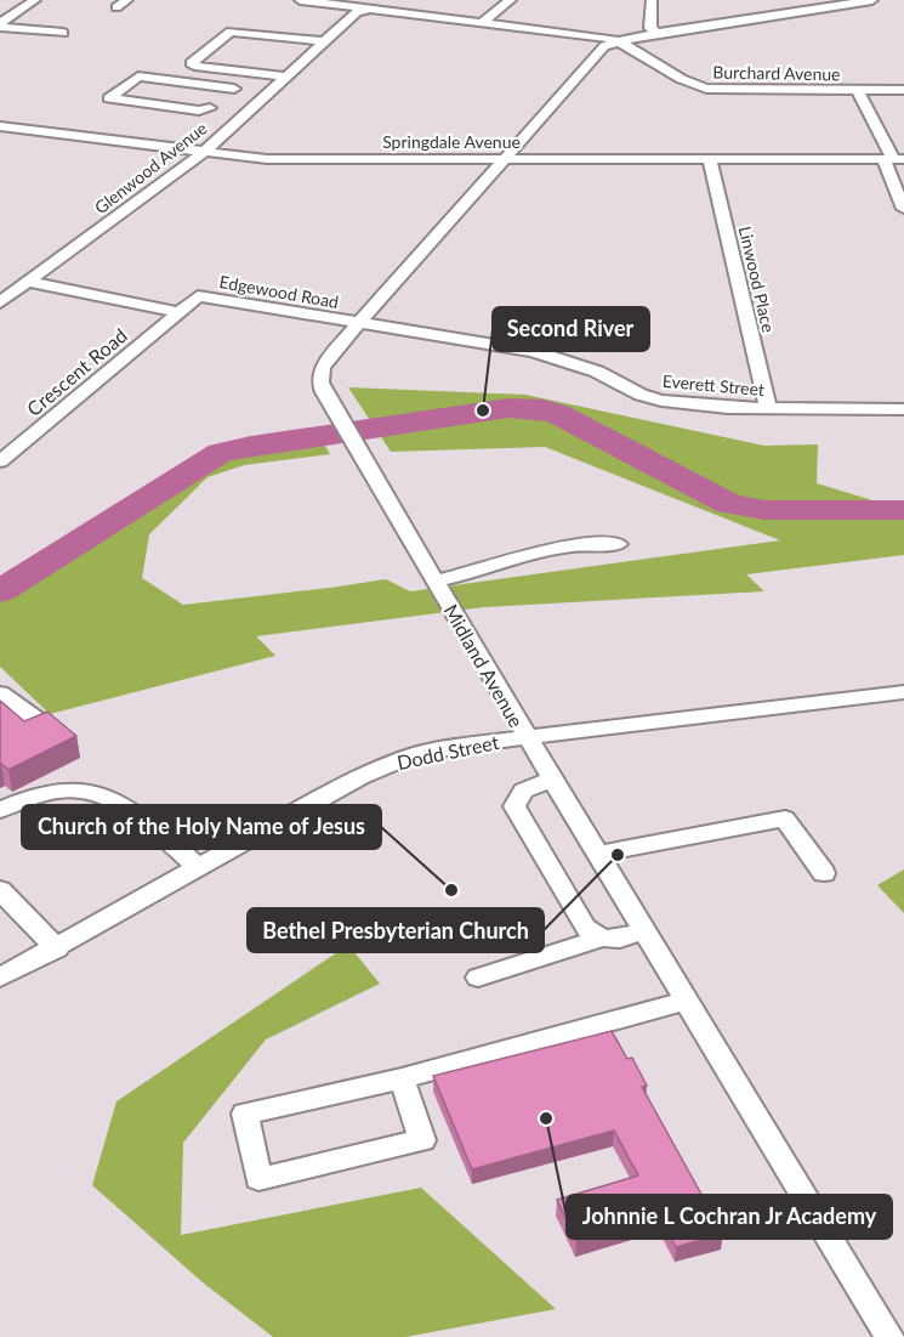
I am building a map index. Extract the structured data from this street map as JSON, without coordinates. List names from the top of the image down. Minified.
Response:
{"streets":{"street":["Burchard Avenue","Springdale Avenue","Glenwood Avenue","Linwood Place","Edgewood Road","Crescent Road","Everett Street","Midland Avenue","Dodd Street"]},"crossings":[["Burchard Avenue","Midland Avenue"],["Springdale Avenue","Glenwood Avenue"],["Springdale Avenue","Linwood Place"],["Springdale Avenue","Midland Avenue"],["Linwood Place","Everett Street"],["Edgewood Road","Crescent Road"],["Edgewood Road","Everett Street"],["Edgewood Road","Midland Avenue"],["Everett Street","Midland Avenue"],["Midland Avenue","Dodd Street"]],"places":["Second River","Bethel Presbyterian Church","Church of the Holy Name of Jesus","Johnnie L Cochran Jr Academy"]}
